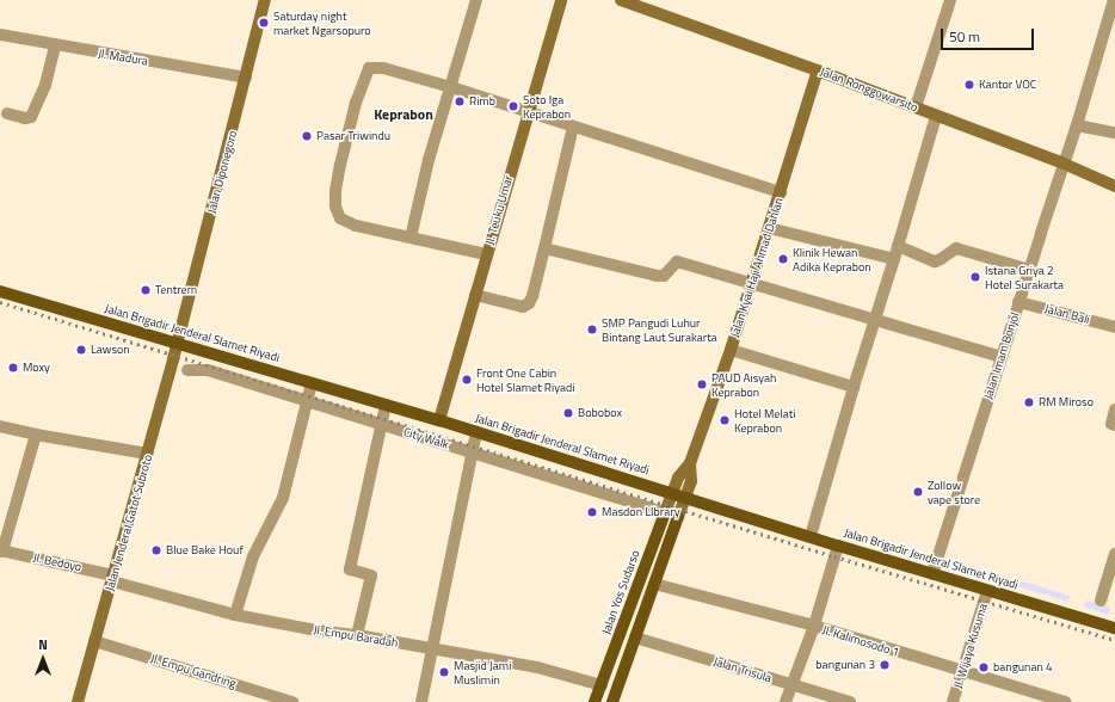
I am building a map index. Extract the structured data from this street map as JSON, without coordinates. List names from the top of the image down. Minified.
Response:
{"streets":{"main road":["Jalan Ronggowarsito","Jalan Diponegoro","Jl. Teuku Umar","Jalan Kyai Haji Ahmad Dahlan","Jalan Brigadir Jenderal Slamet Riyadi","Jalan Jenderal Gatot Subroto","Jalan Yos Sudarso"],"street":["Jl. Madura","Jalan Bali","Jalan Imam Bonjol","City Walk","Jl. Bedoyo","Jl. Empu Baradah","Jl. Kalimosodo 1","Jl. Wijaya Kusuma","Jalan Trisula","Jl. Empu Gandring"]},"crossings":[["Jl. Madura","Jalan Diponegoro"],["Jalan Ronggowarsito","Jalan Kyai Haji Ahmad Dahlan"],["Jalan Ronggowarsito","Jalan Imam Bonjol"],["Jalan Diponegoro","Jalan Brigadir Jenderal Slamet Riyadi"],["Jalan Diponegoro","Jalan Jenderal Gatot Subroto"],["Jl. Teuku Umar","Jalan Brigadir Jenderal Slamet Riyadi"],["Jalan Kyai Haji Ahmad Dahlan","Jalan Brigadir Jenderal Slamet Riyadi"],["Jalan Kyai Haji Ahmad Dahlan","Jalan Yos Sudarso"],["Jalan Bali","Jalan Imam Bonjol"],["Jalan Brigadir Jenderal Slamet Riyadi","Jalan Imam Bonjol"],["Jalan Brigadir Jenderal Slamet Riyadi","Jalan Jenderal Gatot Subroto"],["Jalan Brigadir Jenderal Slamet Riyadi","Jalan Yos Sudarso"],["Jalan Brigadir Jenderal Slamet Riyadi","Jl. Wijaya Kusuma"],["City Walk","Jalan Yos Sudarso"],["Jalan Jenderal Gatot Subroto","Jl. Bedoyo"],["Jalan Jenderal Gatot Subroto","Jl. Empu Baradah"],["Jalan Jenderal Gatot Subroto","Jl. Empu Gandring"],["Jl. Bedoyo","Jl. Empu Baradah"],["Jalan Yos Sudarso","Jl. Empu Baradah"],["Jl. Kalimosodo 1","Jl. Wijaya Kusuma"]],"districts":["Keprabon"],"places":["Saturday night market Ngarsopuro","Kantor VOC","Rimb","Soto Iga Keprabon","Pasar Triwindu","Klinik Hewan Adika Keprabon","Istana Griya 2 Hotel Surakarta","Tentrem","SMP Pangudi Luhur Bintang Laut Surakarta","Lawson","Moxy","Front One Cabin Hotel Slamet Riyadi","PAUD Aisyah Keprabon","RM Miroso","Bobobox","Hotel Melati Keprabon","Zollow vape store","Masdon LIbrary","Blue Bake Houf","bangunan 3","bangunan 4","Masjid Jami Muslimin"],"scale_bar":"50 m","north":"top"}
